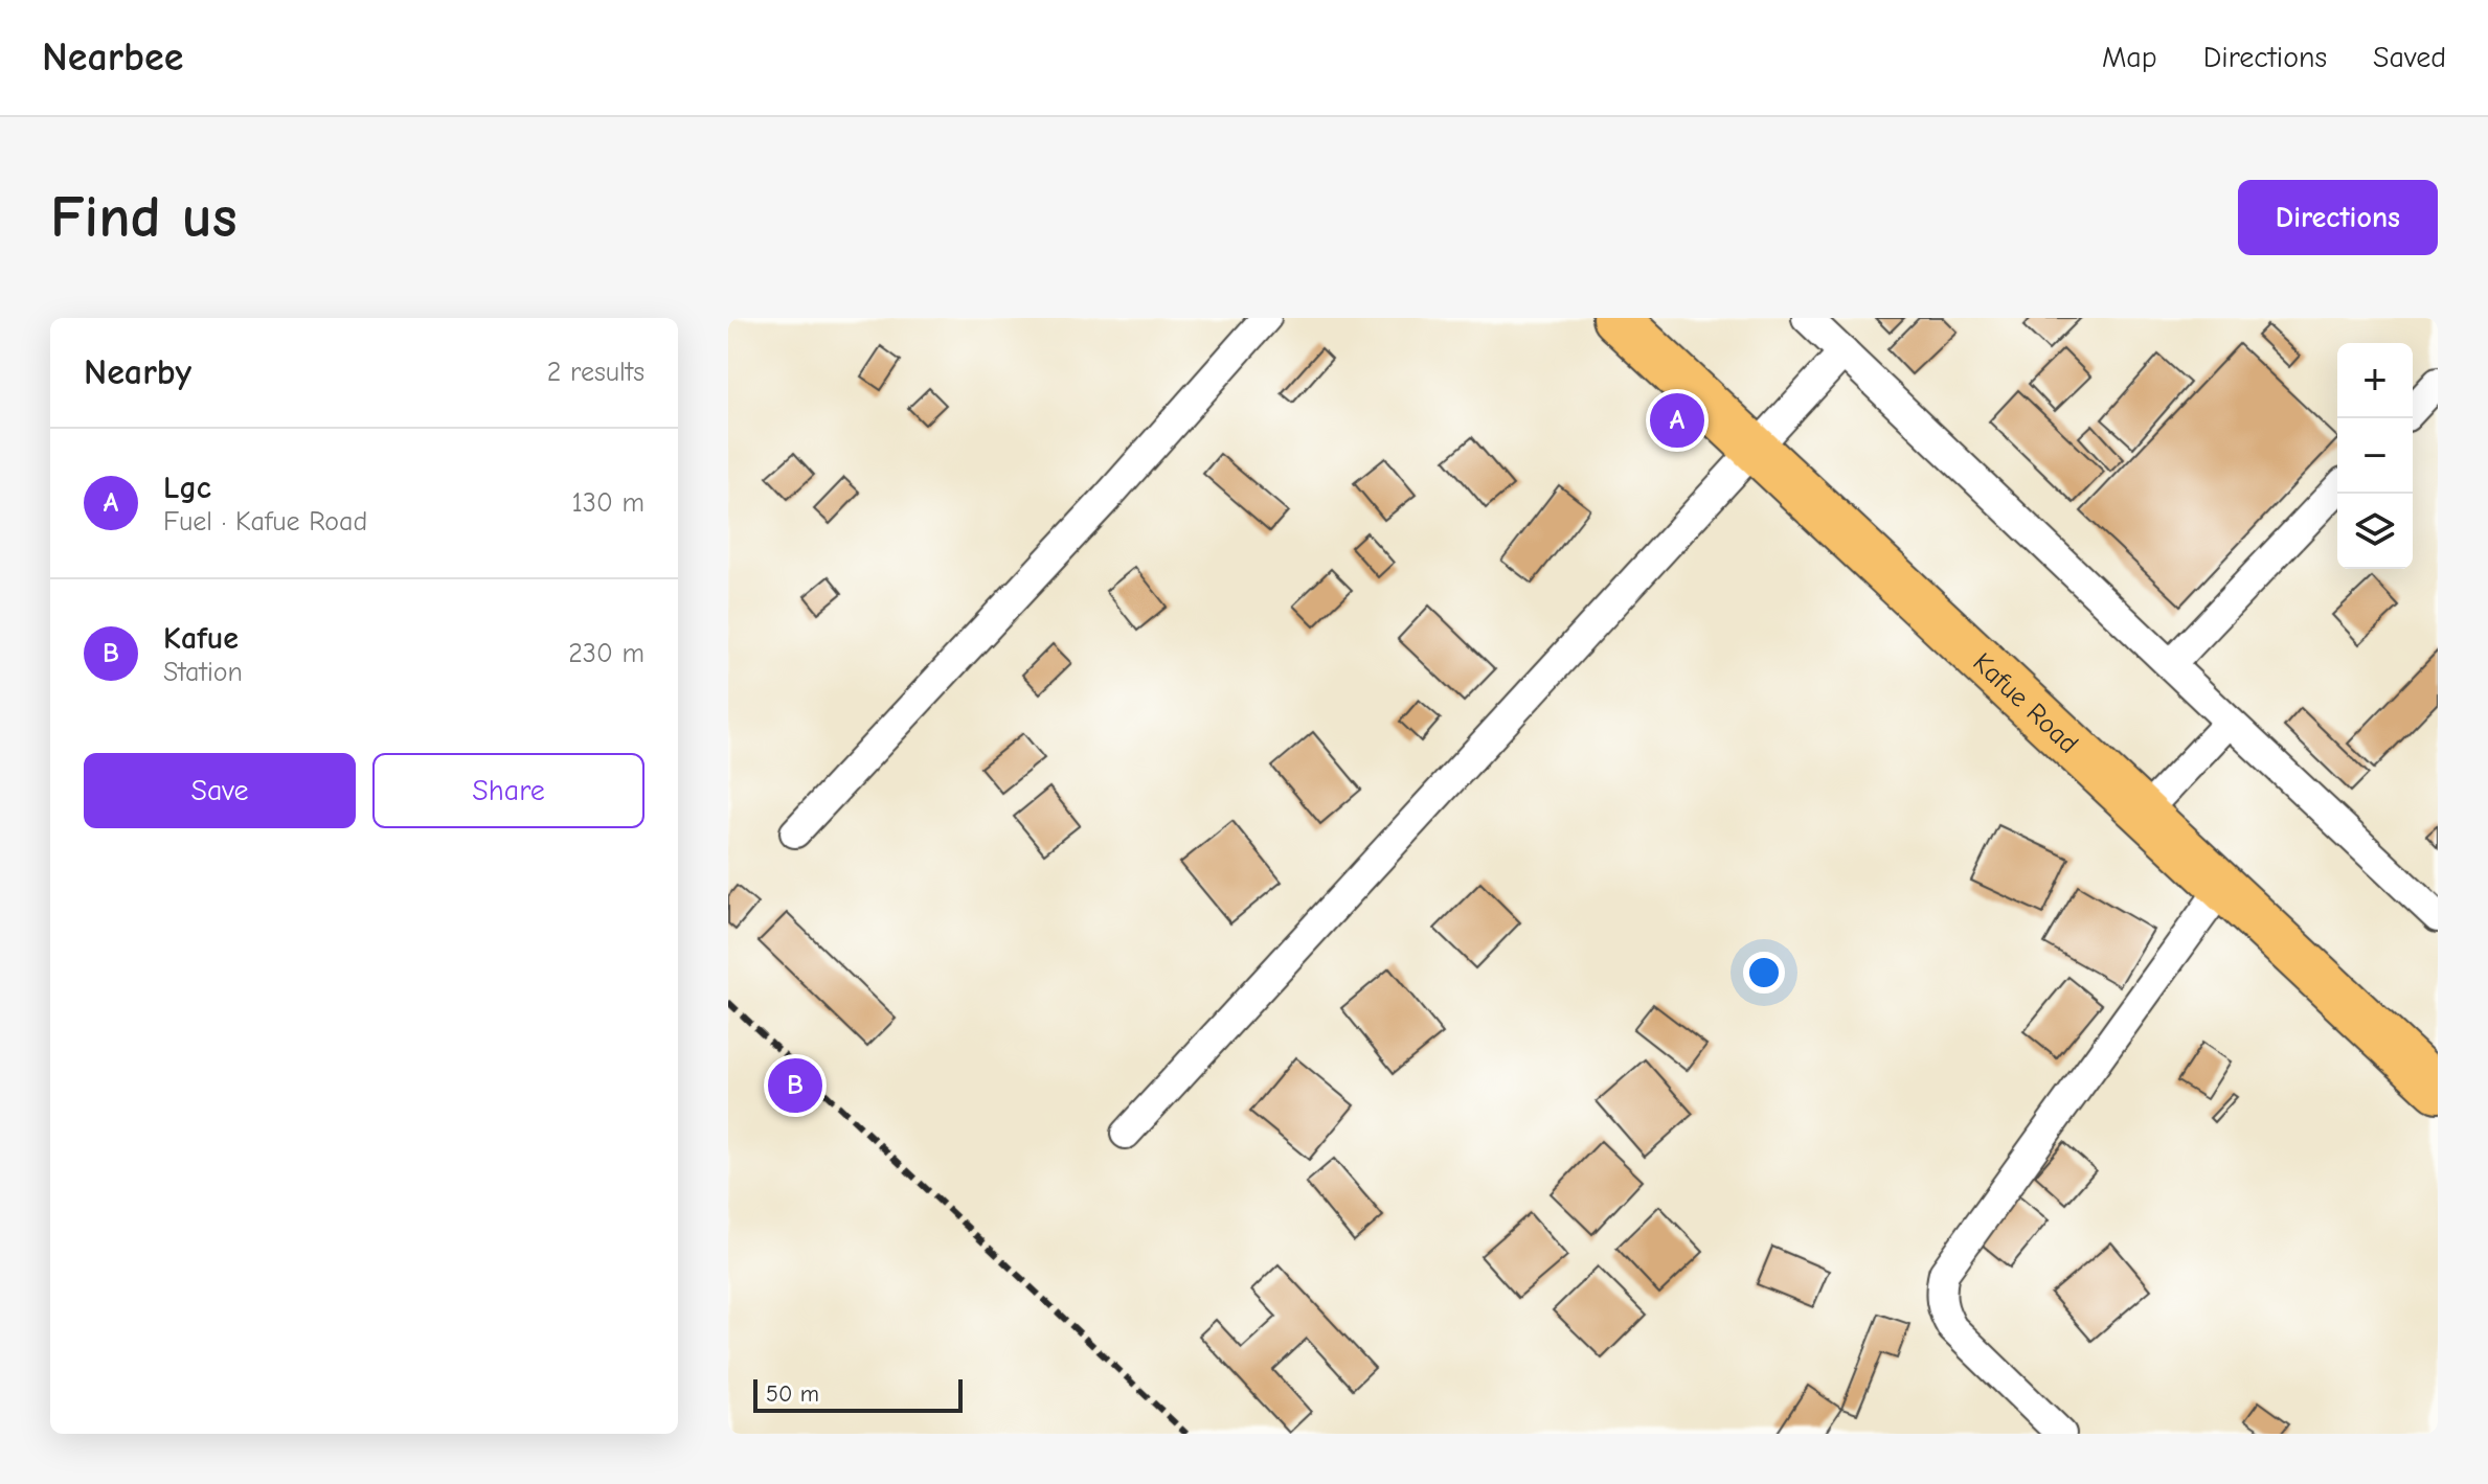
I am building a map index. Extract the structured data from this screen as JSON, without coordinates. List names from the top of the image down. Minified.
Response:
{"streets":{"highway":["Kafue Road"]},"scale_bar":"50 m","page":{"header":"Nearbee","nav":["Map","Directions","Saved"],"buttons":["Directions",["Save","Share"]],"title":"Find us","heading":["Nearby","2 results"],"map_buttons":["+","−"],"pins":["A","B"],"list":[{"mark":"A","name":"Lgc","note":"Fuel · Kafue Road","value":"130 m"},{"mark":"B","name":"Kafue","note":"Station","value":"230 m"}],"scale":"50 m"}}
